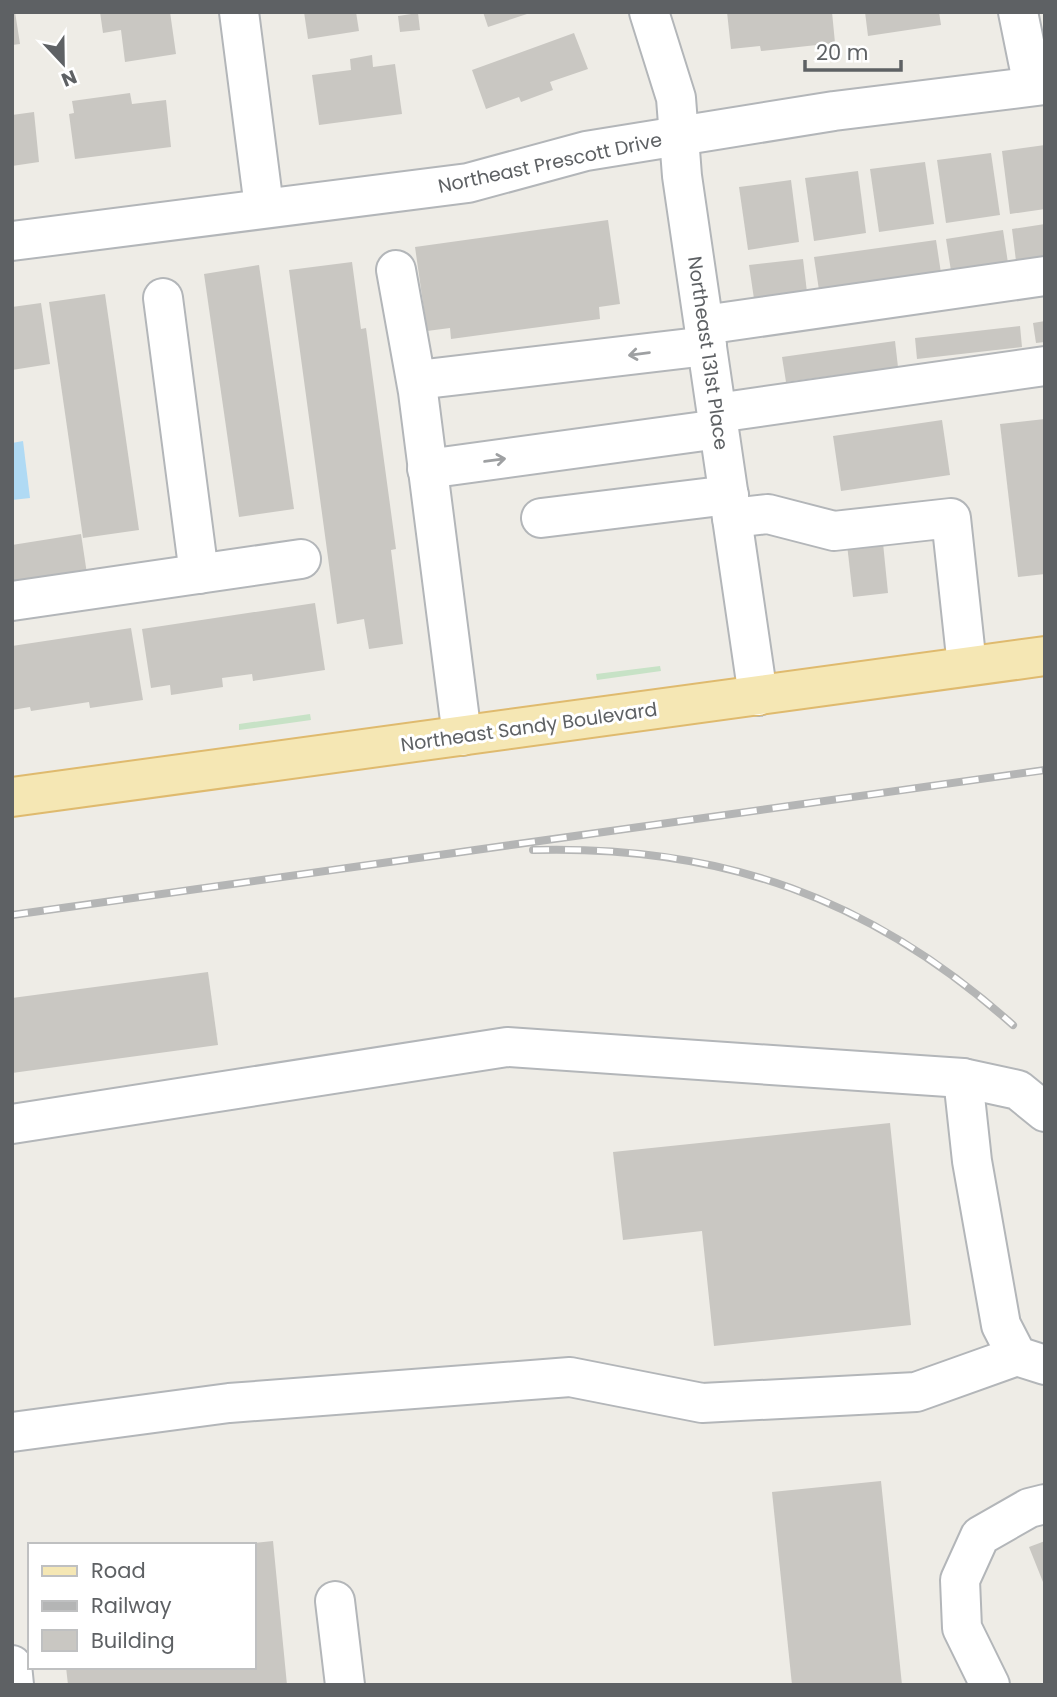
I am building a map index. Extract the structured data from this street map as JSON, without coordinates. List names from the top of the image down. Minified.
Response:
{"streets":{"main road":["Northeast Sandy Boulevard"],"street":["Northeast Prescott Drive","Northeast 131st Place"]},"crossings":[["Northeast Prescott Drive","Northeast 131st Place"],["Northeast 131st Place","Northeast Sandy Boulevard"]],"legend":["Road","Railway","Building"],"scale_bar":"20 m","north":"bottom"}
